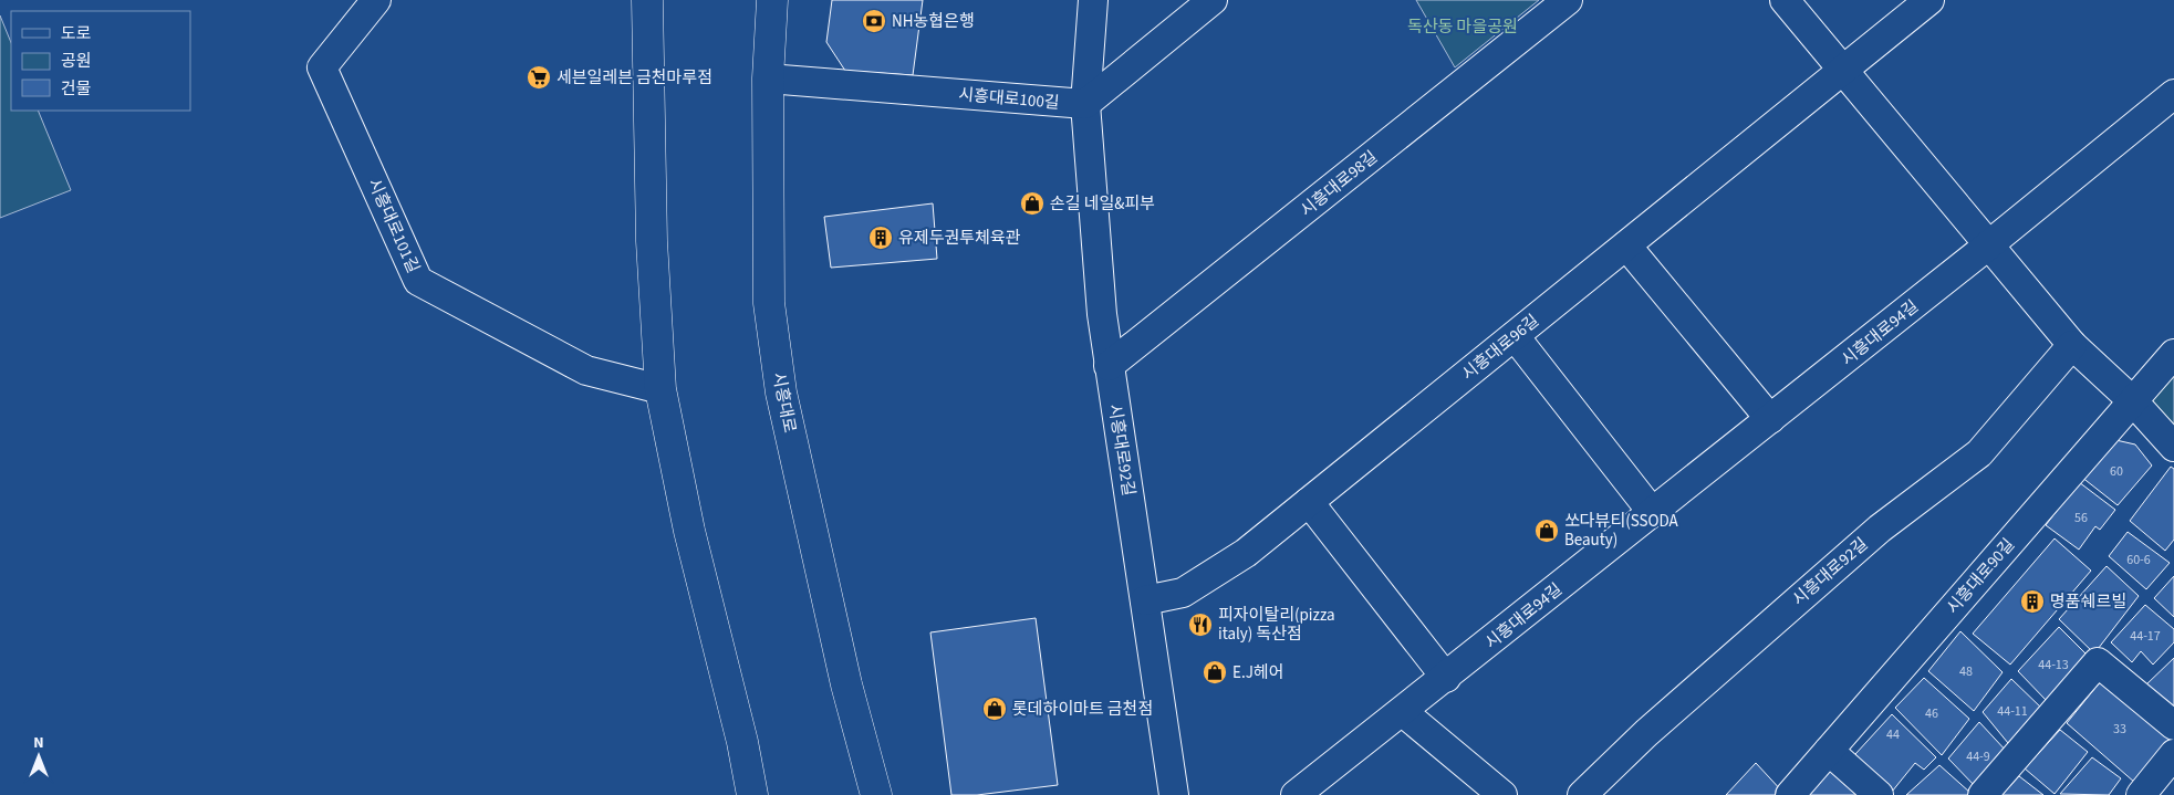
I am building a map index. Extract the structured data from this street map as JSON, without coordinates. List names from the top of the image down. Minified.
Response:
{"streets":{"main road":["시흥대로"],"street":["시흥대로100길","시흥대로98길","시흥대로101길","시흥대로94길","시흥대로96길","시흥대로92길","시흥대로90길"]},"crossings":[["시흥대로100길","시흥대로"],["시흥대로100길","시흥대로92길"],["시흥대로98길","시흥대로92길"],["시흥대로96길","시흥대로92길"]],"parks":["독산동 마을공원"],"places":{"bank":["NH농협은행"],"supermarket":["세븐일레븐 금천마루점"],"shop":["손길 네일&피부","쏘다뷰티(SSODA Beauty)","E.J헤어","롯데하이마트 금천점"],"building":["유제두권투체육관","명품쉐르빌"],"restaurant":["피자이탈리(pizza italy) 독산점"]},"house_numbers":["60","56","60-6","44-17","44-13","48","44-11","46","33","44","44-9"],"legend":["도로","공원","건물"],"north":"top"}
